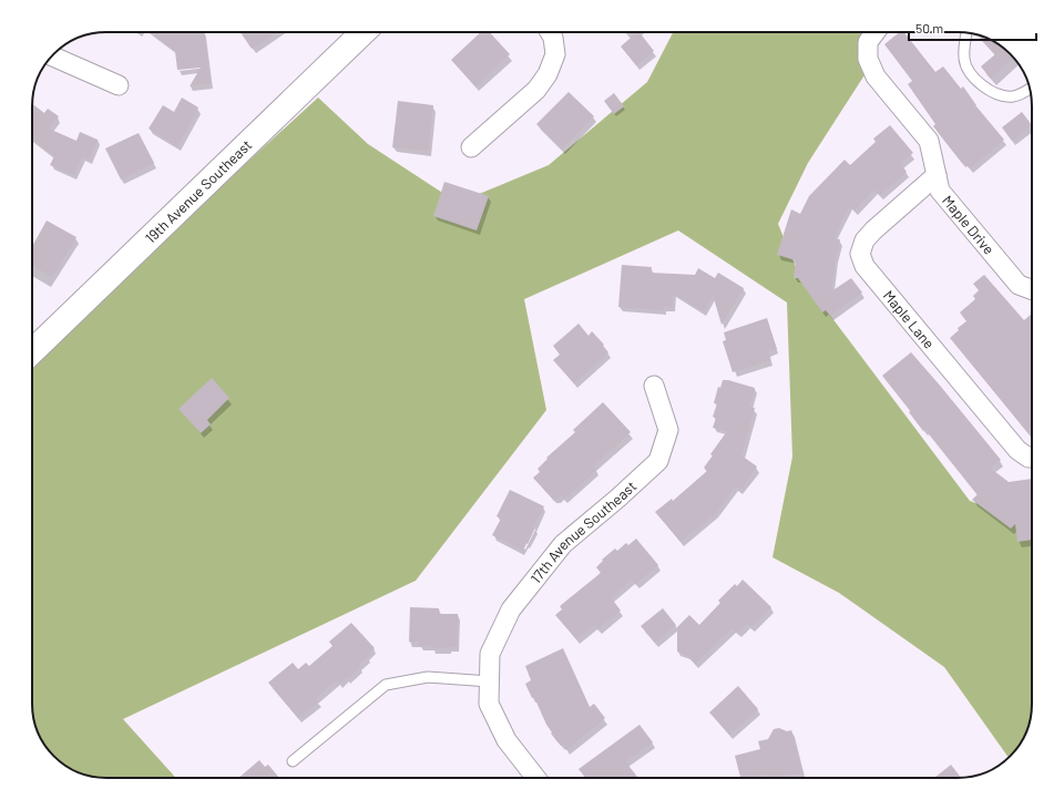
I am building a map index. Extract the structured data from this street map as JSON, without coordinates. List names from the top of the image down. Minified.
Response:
{"streets":{"street":["19th Avenue Southeast","Maple Drive","Maple Lane","17th Avenue Southeast"]},"crossings":[["Maple Drive","Maple Lane"]],"scale_bar":"50 m"}
